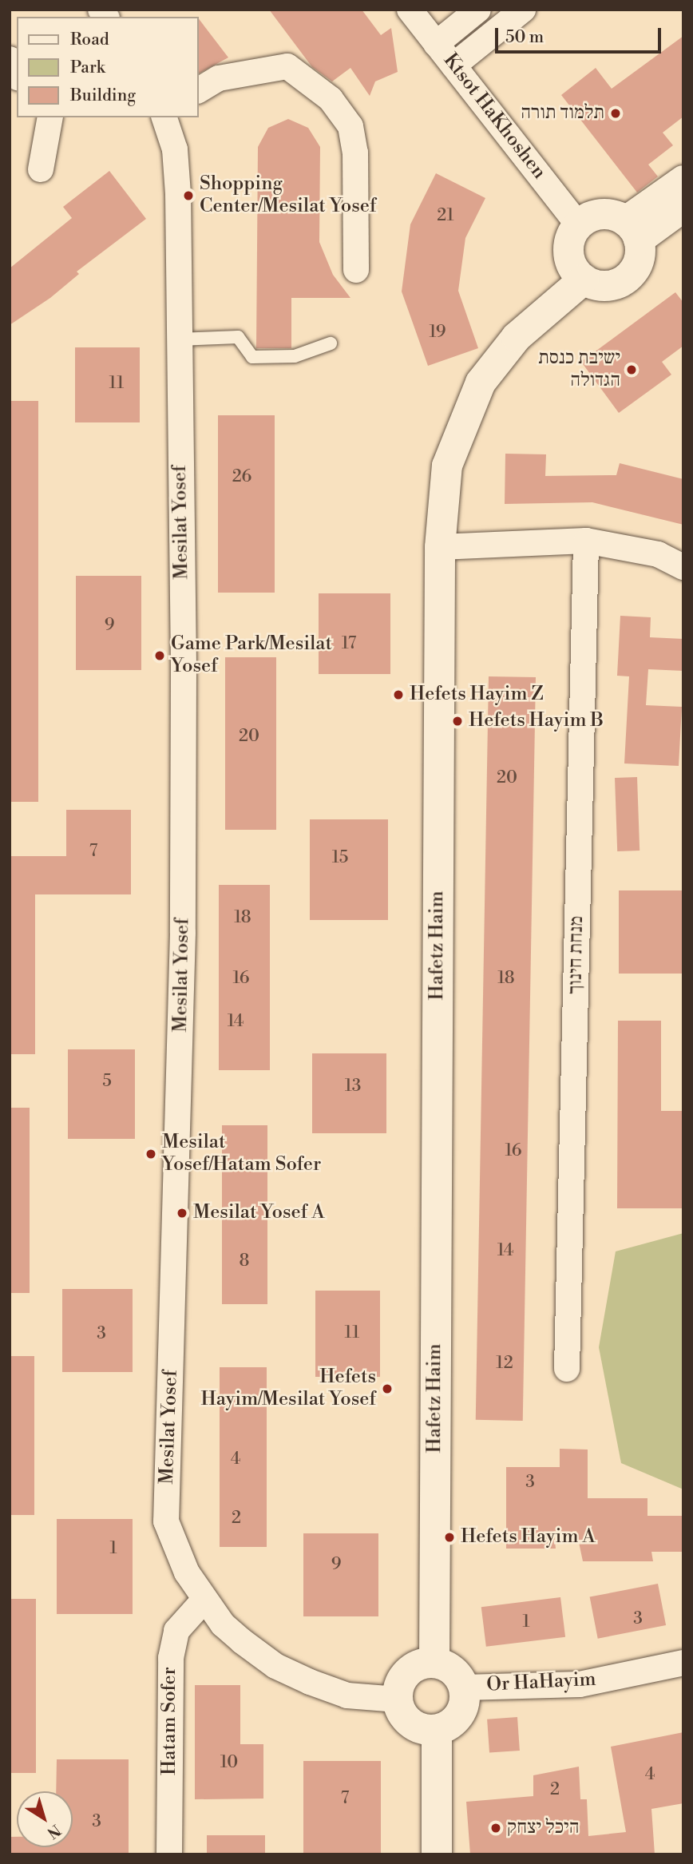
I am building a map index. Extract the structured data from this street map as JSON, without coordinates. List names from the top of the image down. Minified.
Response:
{"streets":{"street":["Ktsot HaKhoshen","Mesilat Yosef","Hafetz Haim","מנחת חינוך","Or HaHayim","Hatam Sofer"]},"crossings":[["Ktsot HaKhoshen","Hafetz Haim"],["Mesilat Yosef","Hafetz Haim"],["Mesilat Yosef","Or HaHayim"],["Mesilat Yosef","Hatam Sofer"],["Hafetz Haim","Or HaHayim"]],"places":["תלמוד תורה","Shopping Center/Mesilat Yosef","ישיבת כנסת הגדולה","Game Park/Mesilat Yosef","Hefets Hayim Z","Hefets Hayim B","Mesilat Yosef/Hatam Sofer","Mesilat Yosef A","Hefets Hayim/Mesilat Yosef","Hefets Hayim A","היכל יצחק"],"house_numbers":["21","19","11","26","9","17","20","20","7","15","18","16","18","14","5","13","16","14","8","11","3","12","4","3","2","1","9","3","1","10","4","2","7","3"],"legend":["Road","Park","Building"],"scale_bar":"50 m","north":"bottom right"}
